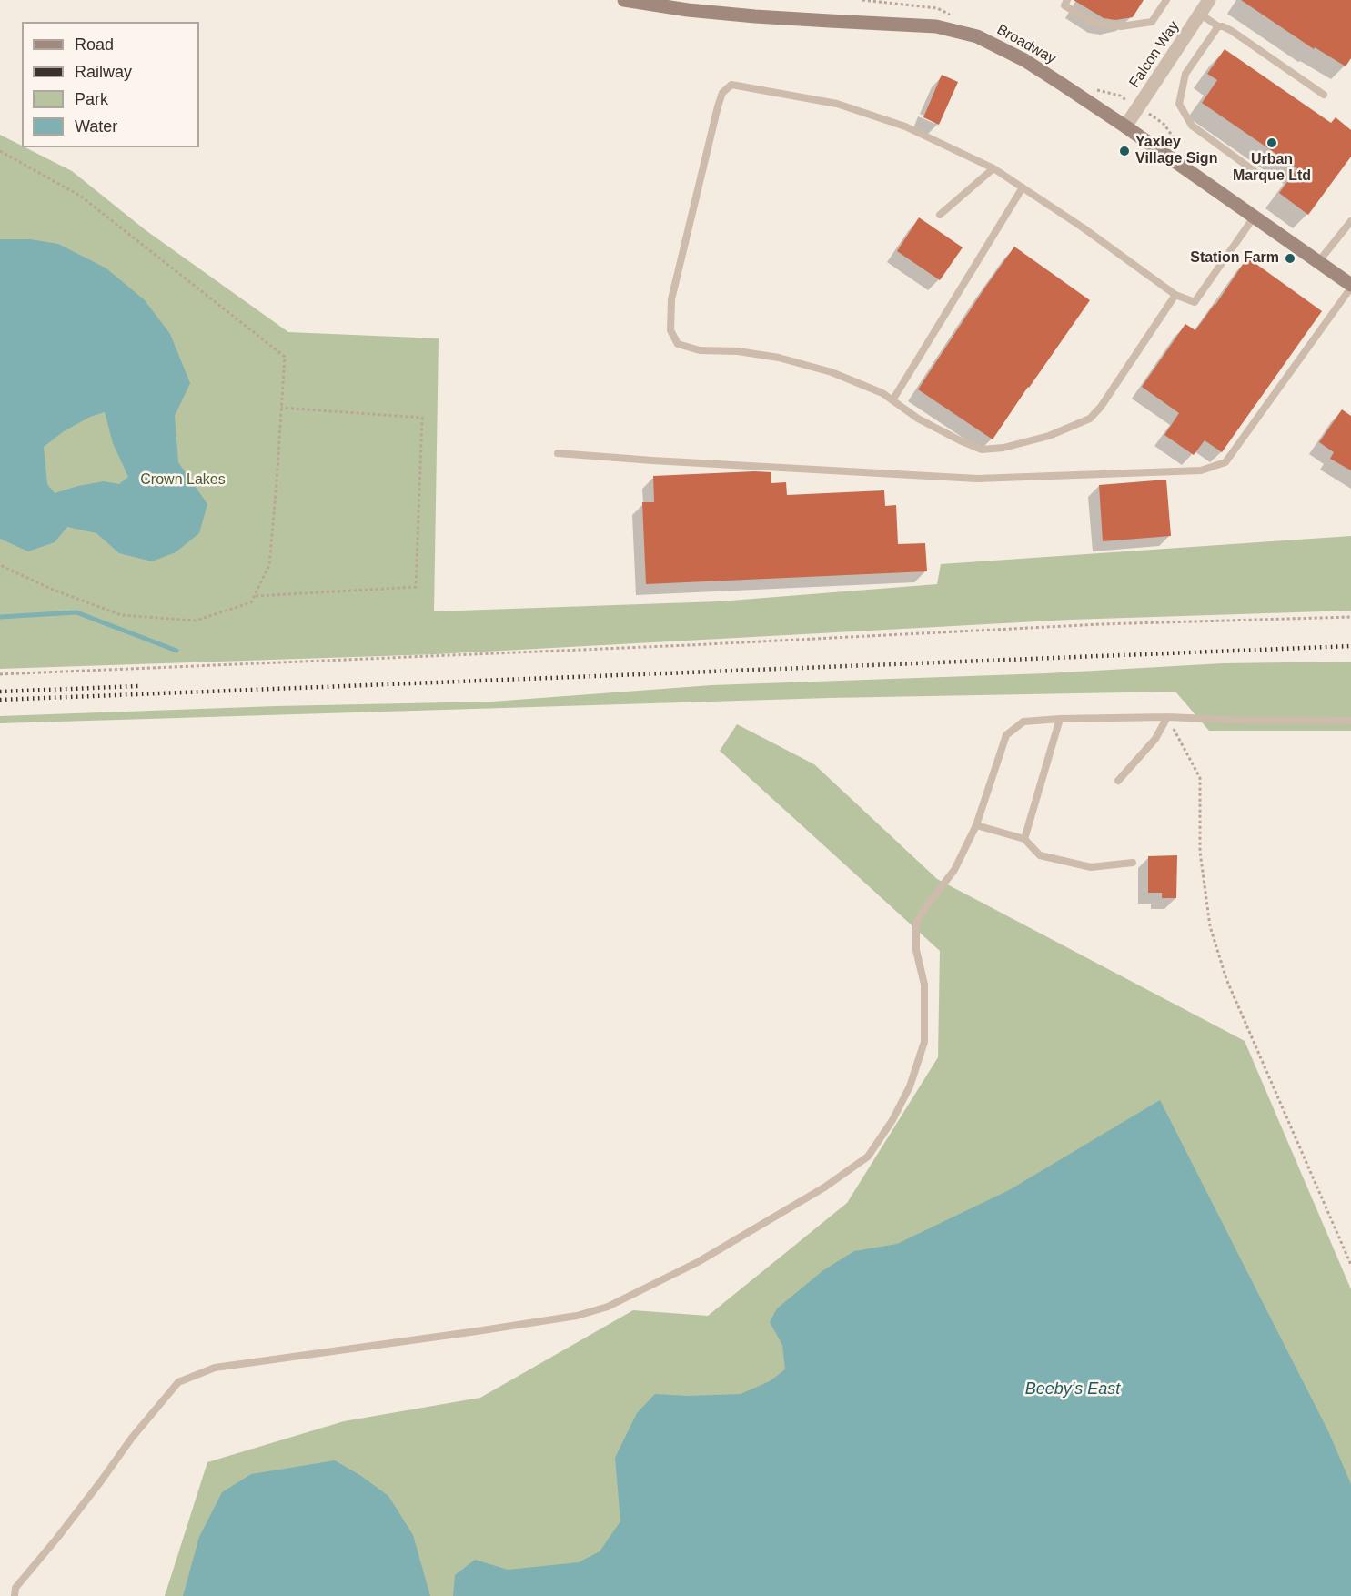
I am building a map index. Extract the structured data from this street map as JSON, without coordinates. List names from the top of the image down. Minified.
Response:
{"streets":{"main road":["Broadway"],"street":["Falcon Way"]},"crossings":[["Broadway","Falcon Way"]],"water":["Beeby's East"],"parks":["Crown Lakes"],"places":["Urban Marque Ltd","Yaxley Village Sign","Station Farm"],"legend":["Road","Railway","Park","Water"]}
